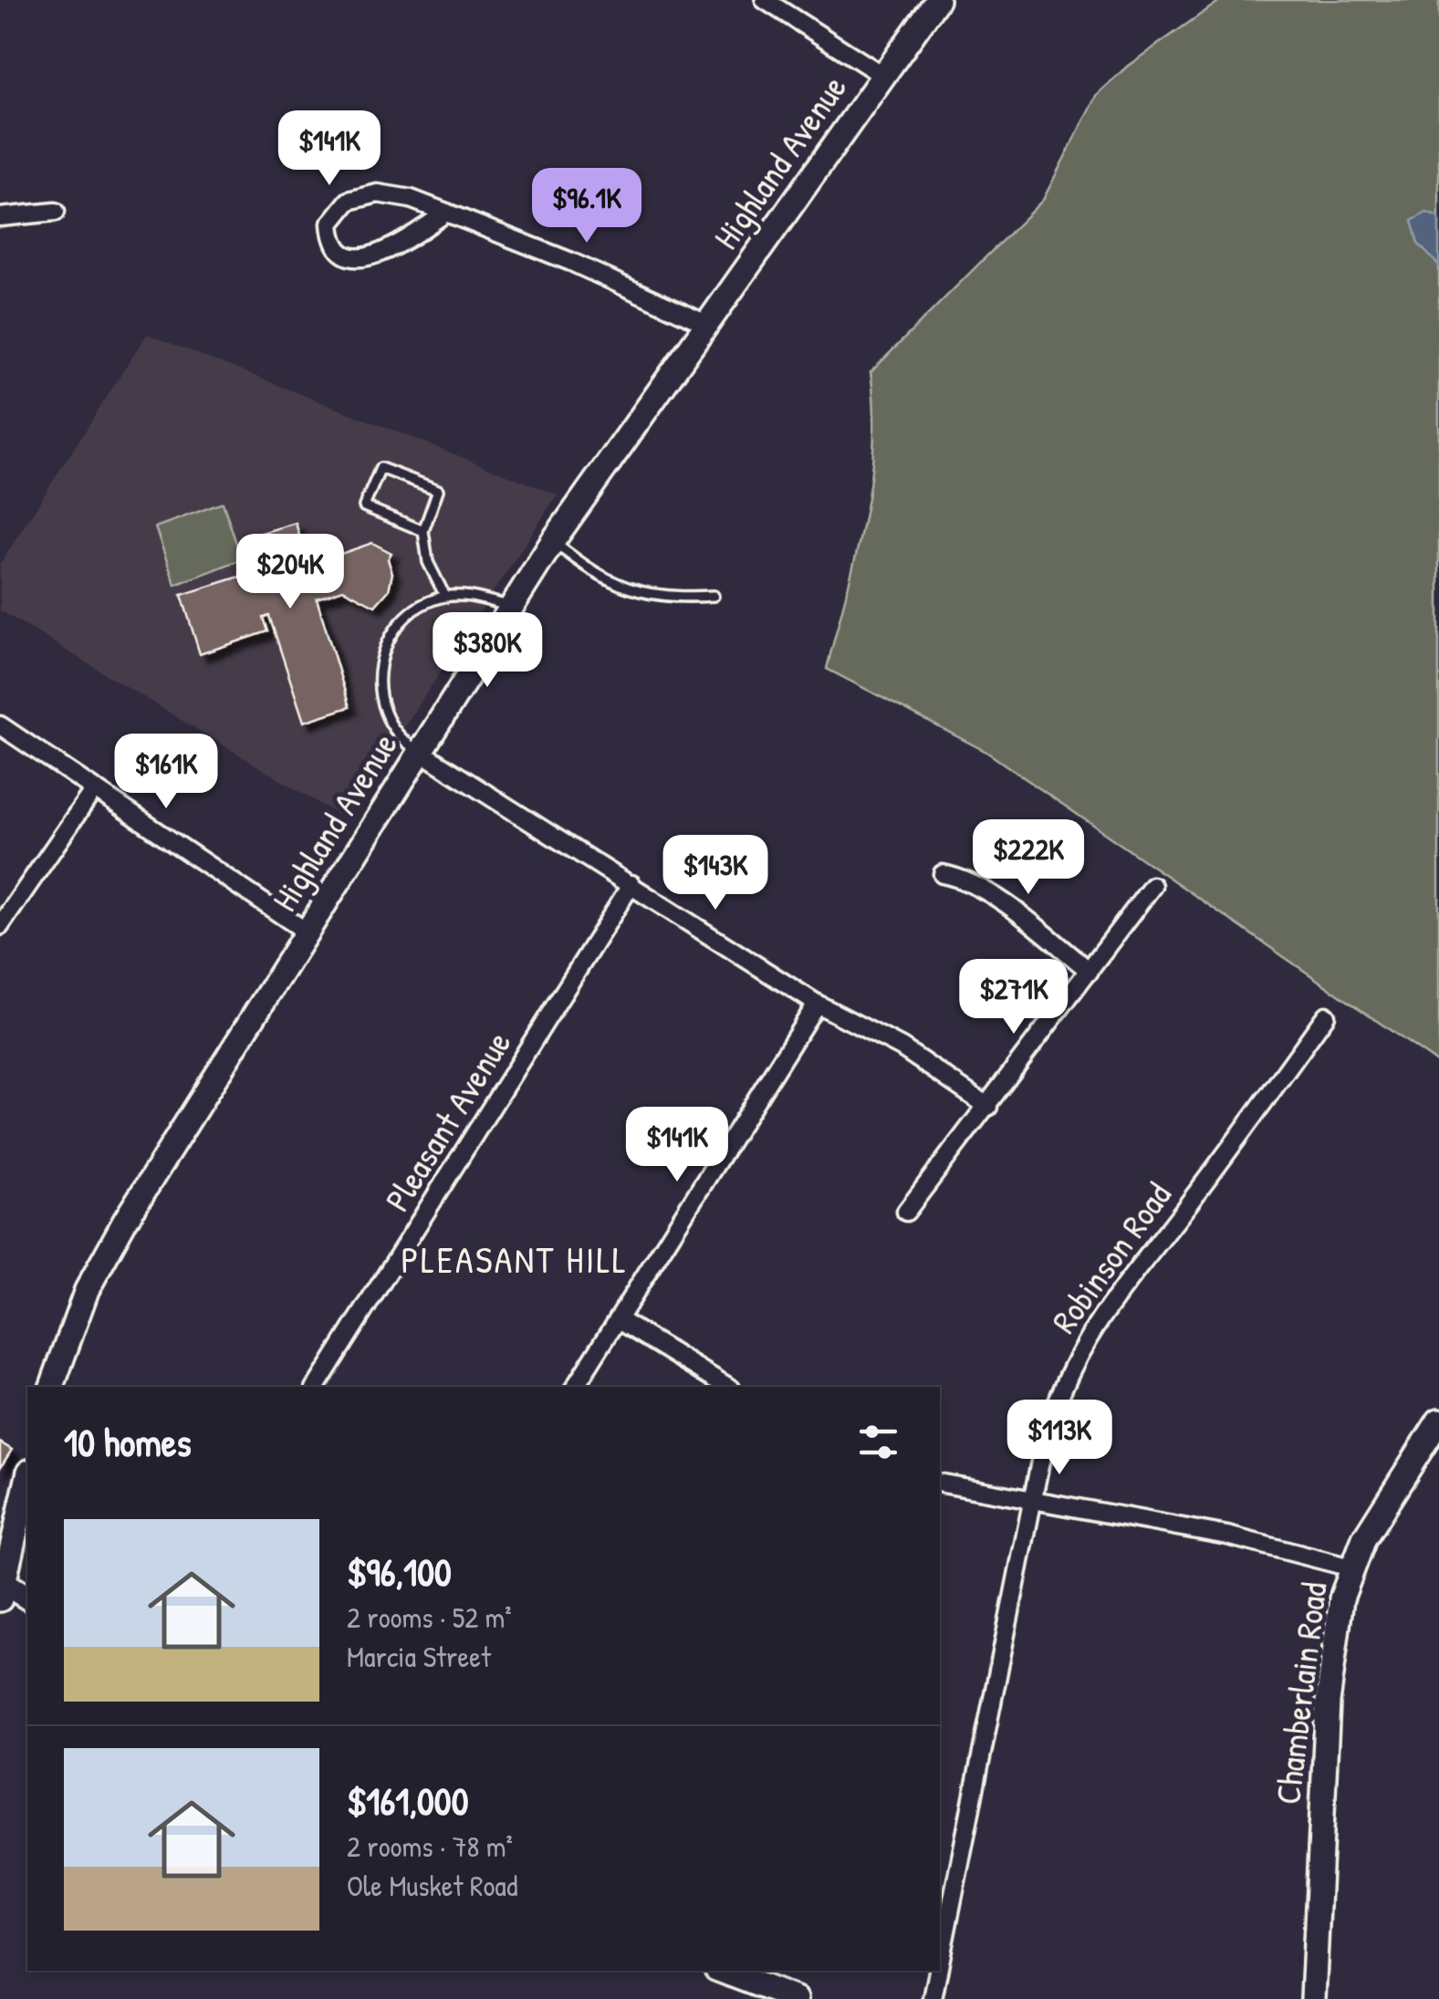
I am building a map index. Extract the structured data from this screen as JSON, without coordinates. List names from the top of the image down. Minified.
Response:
{"streets":{"street":["Highland Avenue","Pleasant Avenue","Robinson Road","Chamberlain Road"]},"districts":["PLEASANT HILL"],"page":{"price":["$141K","$96.1K","$204K","$380K","$161K","$222K","$143K","$271K","$141K","$113K"],"heading":"10 homes","list":[{"name":"$96,100","note":"2 rooms · 52 m² · Marcia Street"},{"name":"$161,000","note":"2 rooms · 78 m² · Ole Musket Road"}]}}
